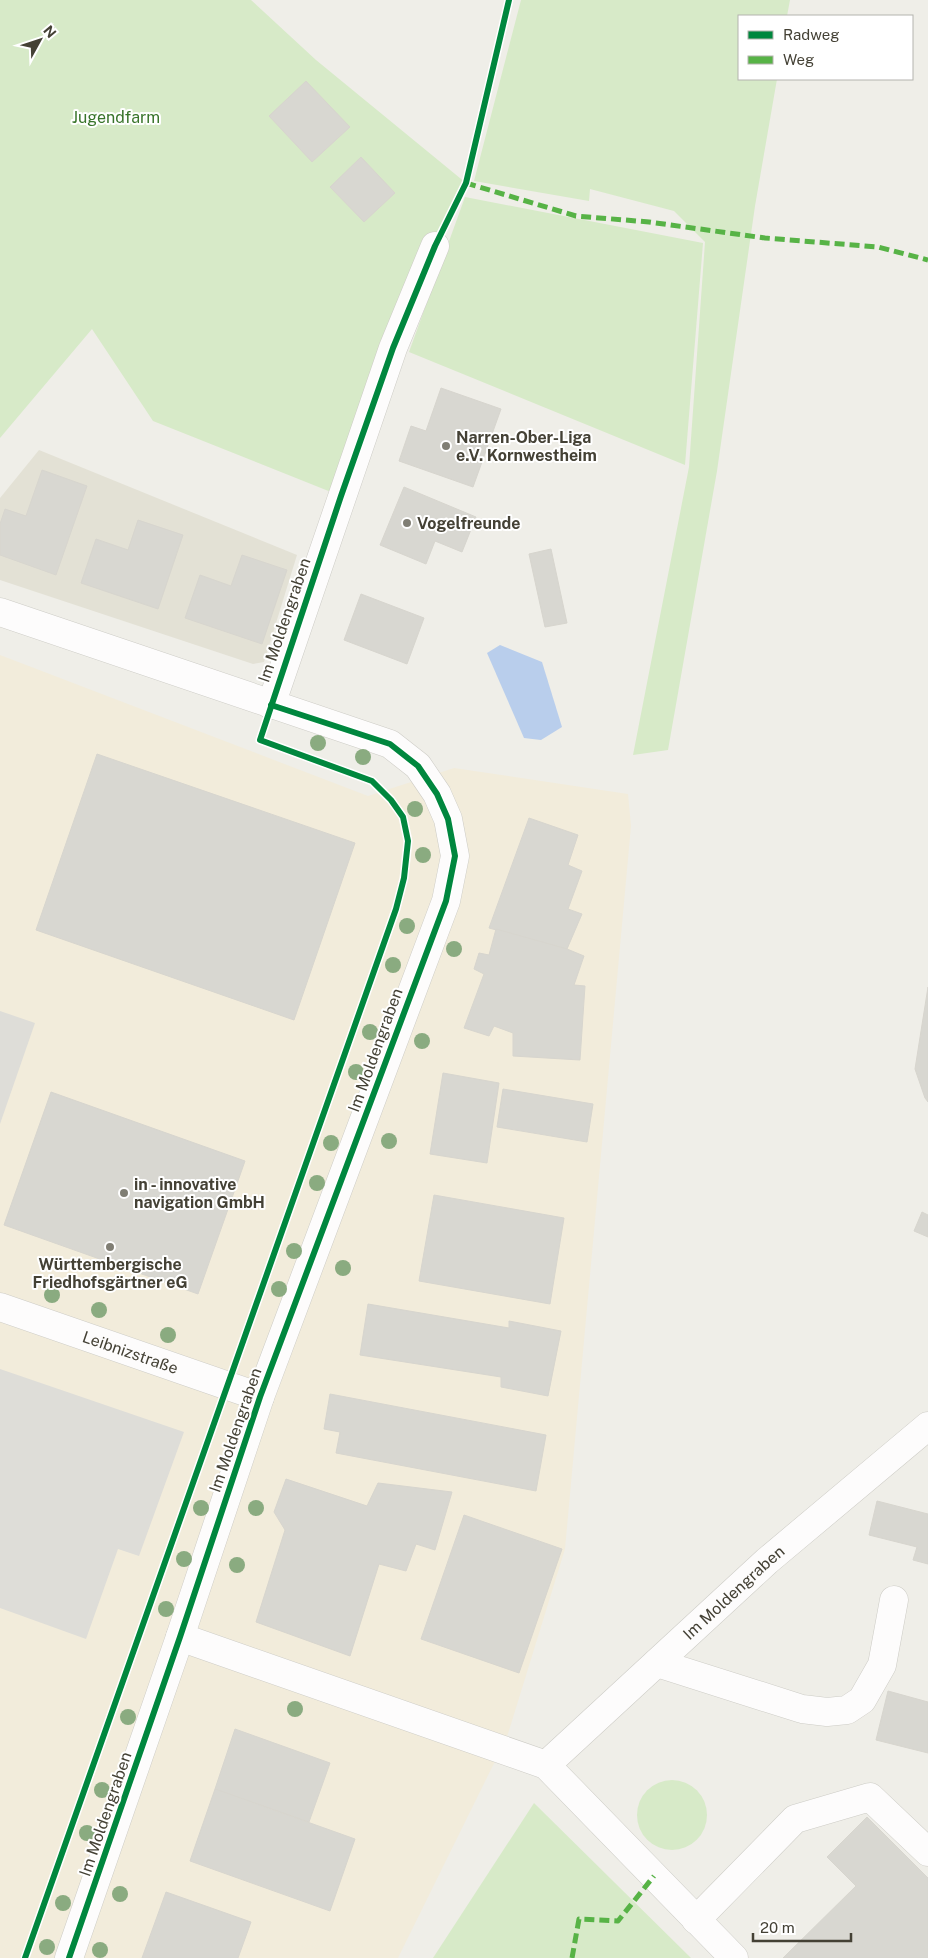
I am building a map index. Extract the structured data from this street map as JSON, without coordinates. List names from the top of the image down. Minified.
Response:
{"streets":{"street":["Im Moldengraben","Leibnizstraße"]},"crossings":[["Im Moldengraben","Leibnizstraße"]],"parks":["Jugendfarm"],"places":["Narren-Ober-Liga e.V. Kornwestheim","Vogelfreunde","in - innovative navigation GmbH","Württembergische Friedhofsgärtner eG"],"legend":["Radweg","Weg"],"scale_bar":"20 m","north":"top right"}
